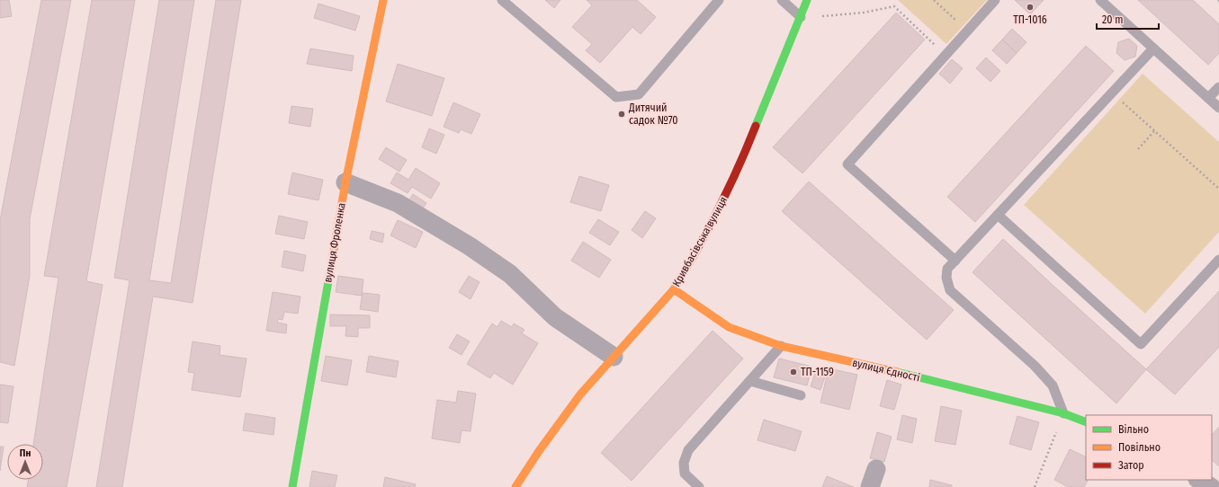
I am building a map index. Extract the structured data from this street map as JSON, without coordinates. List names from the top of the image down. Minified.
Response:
{"streets":{"street":["Кривбасівська вулиця","вулиця Фроленка","вулиця Єдності"]},"crossings":[["Кривбасівська вулиця","вулиця Єдності"]],"places":["ТП-1016","Дитячий садок №70","ТП-1159"],"legend":["Вільно","Повільно","Затор"],"scale_bar":"20 m","north":"top"}
